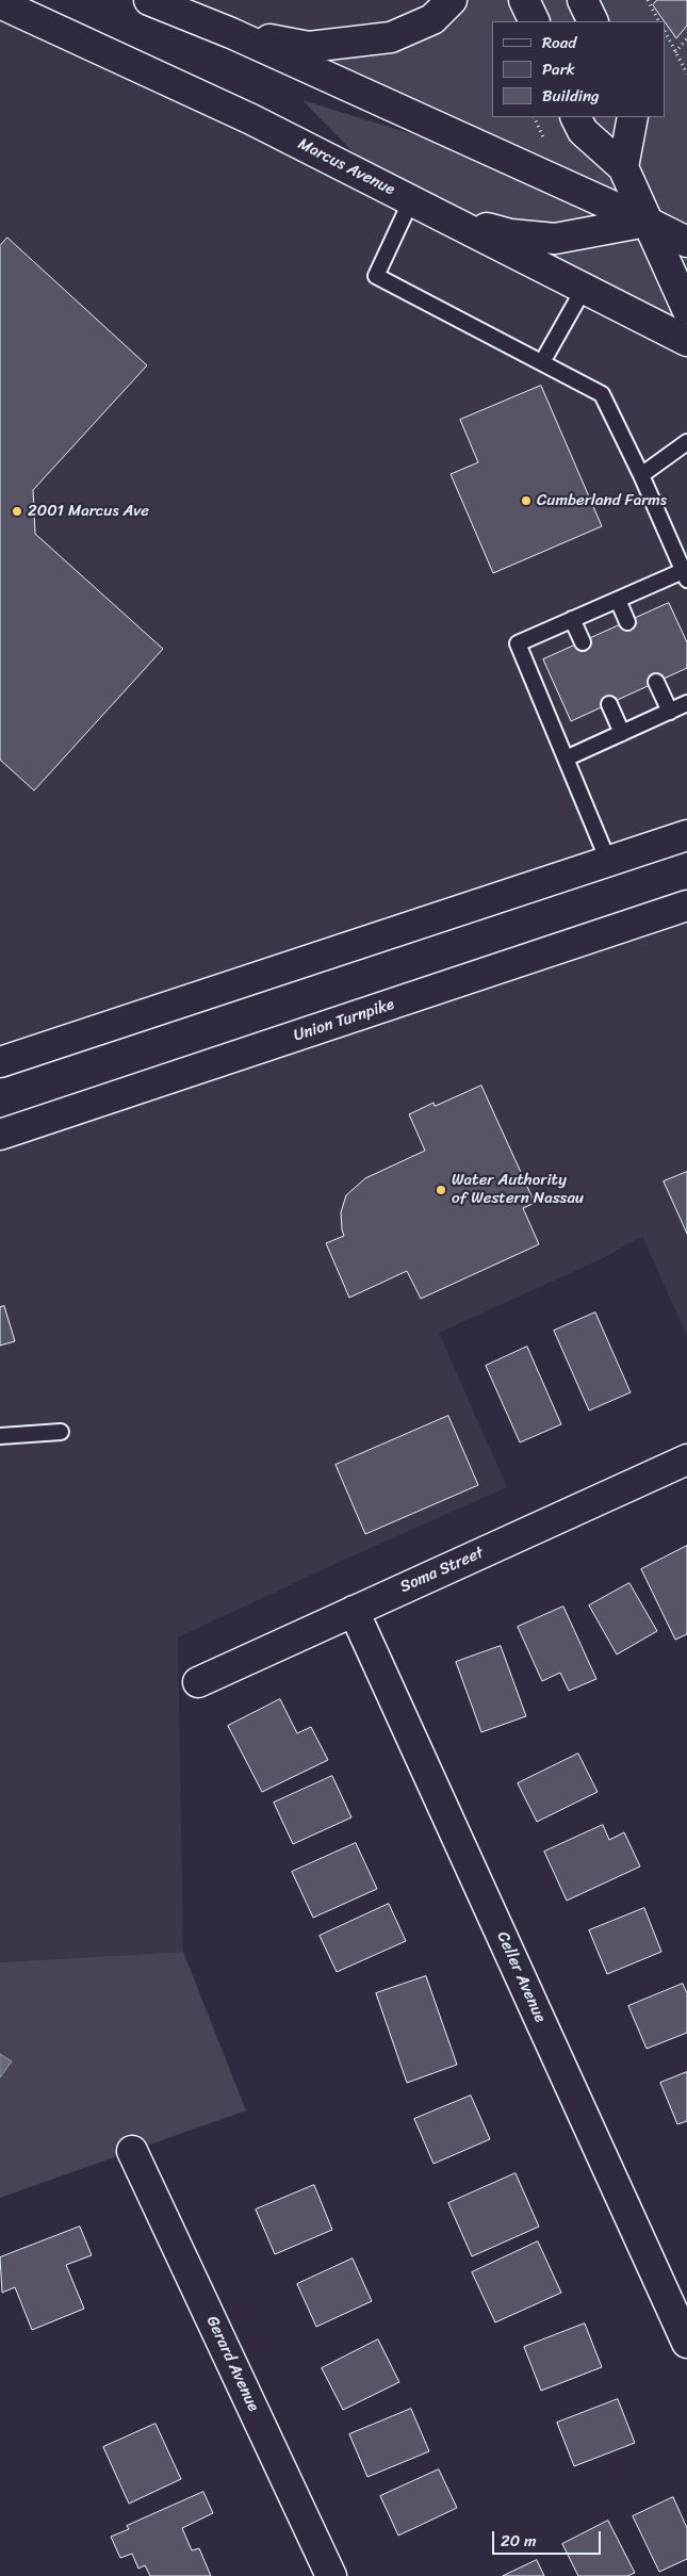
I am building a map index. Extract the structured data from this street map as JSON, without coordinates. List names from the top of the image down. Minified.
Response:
{"streets":{"main road":["Marcus Avenue","Union Turnpike","Soma Street","Celler Avenue","Gerard Avenue"]},"crossings":[["Soma Street","Celler Avenue"]],"places":["Cumberland Farms","2001 Marcus Ave","Water Authority of Western Nassau"],"legend":["Road","Park","Building"],"scale_bar":"20 m"}
